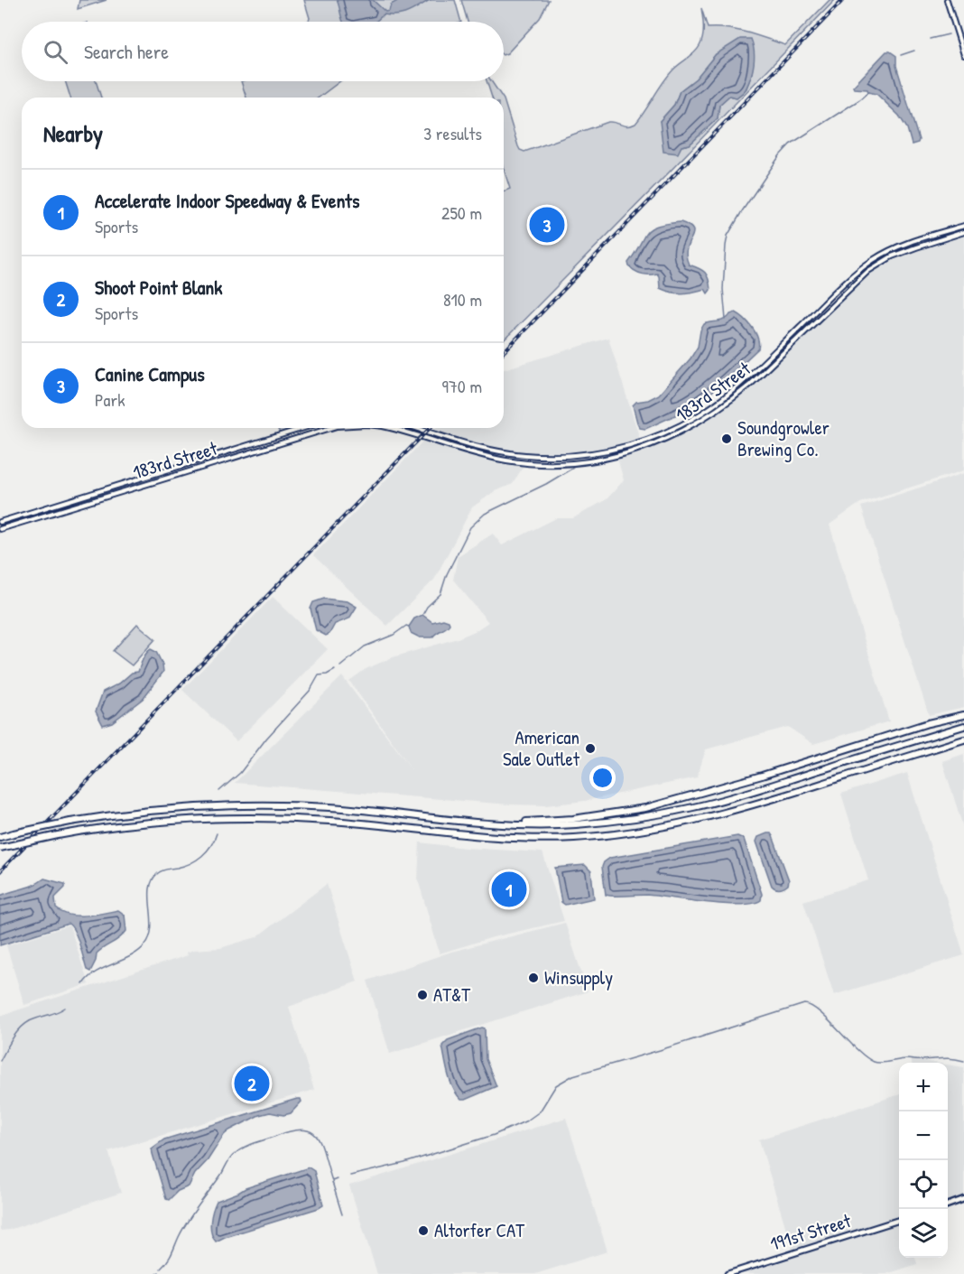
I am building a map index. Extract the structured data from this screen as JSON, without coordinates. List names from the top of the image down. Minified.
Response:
{"streets":{"main road":["191st Street"],"street":["183rd Street"]},"places":["Soundgrowler Brewing Co.","American Sale Outlet","Winsupply","AT&T","Altorfer CAT"],"page":{"search":"Search here","heading":["Nearby","3 results"],"list":[{"mark":"1","name":"Accelerate Indoor Speedway & Events","note":"Sports","value":"250 m"},{"mark":"2","name":"Shoot Point Blank","note":"Sports","value":"810 m"},{"mark":"3","name":"Canine Campus","note":"Park","value":"970 m"}],"pins":["3","1","2"],"map_buttons":["+","−"]}}
